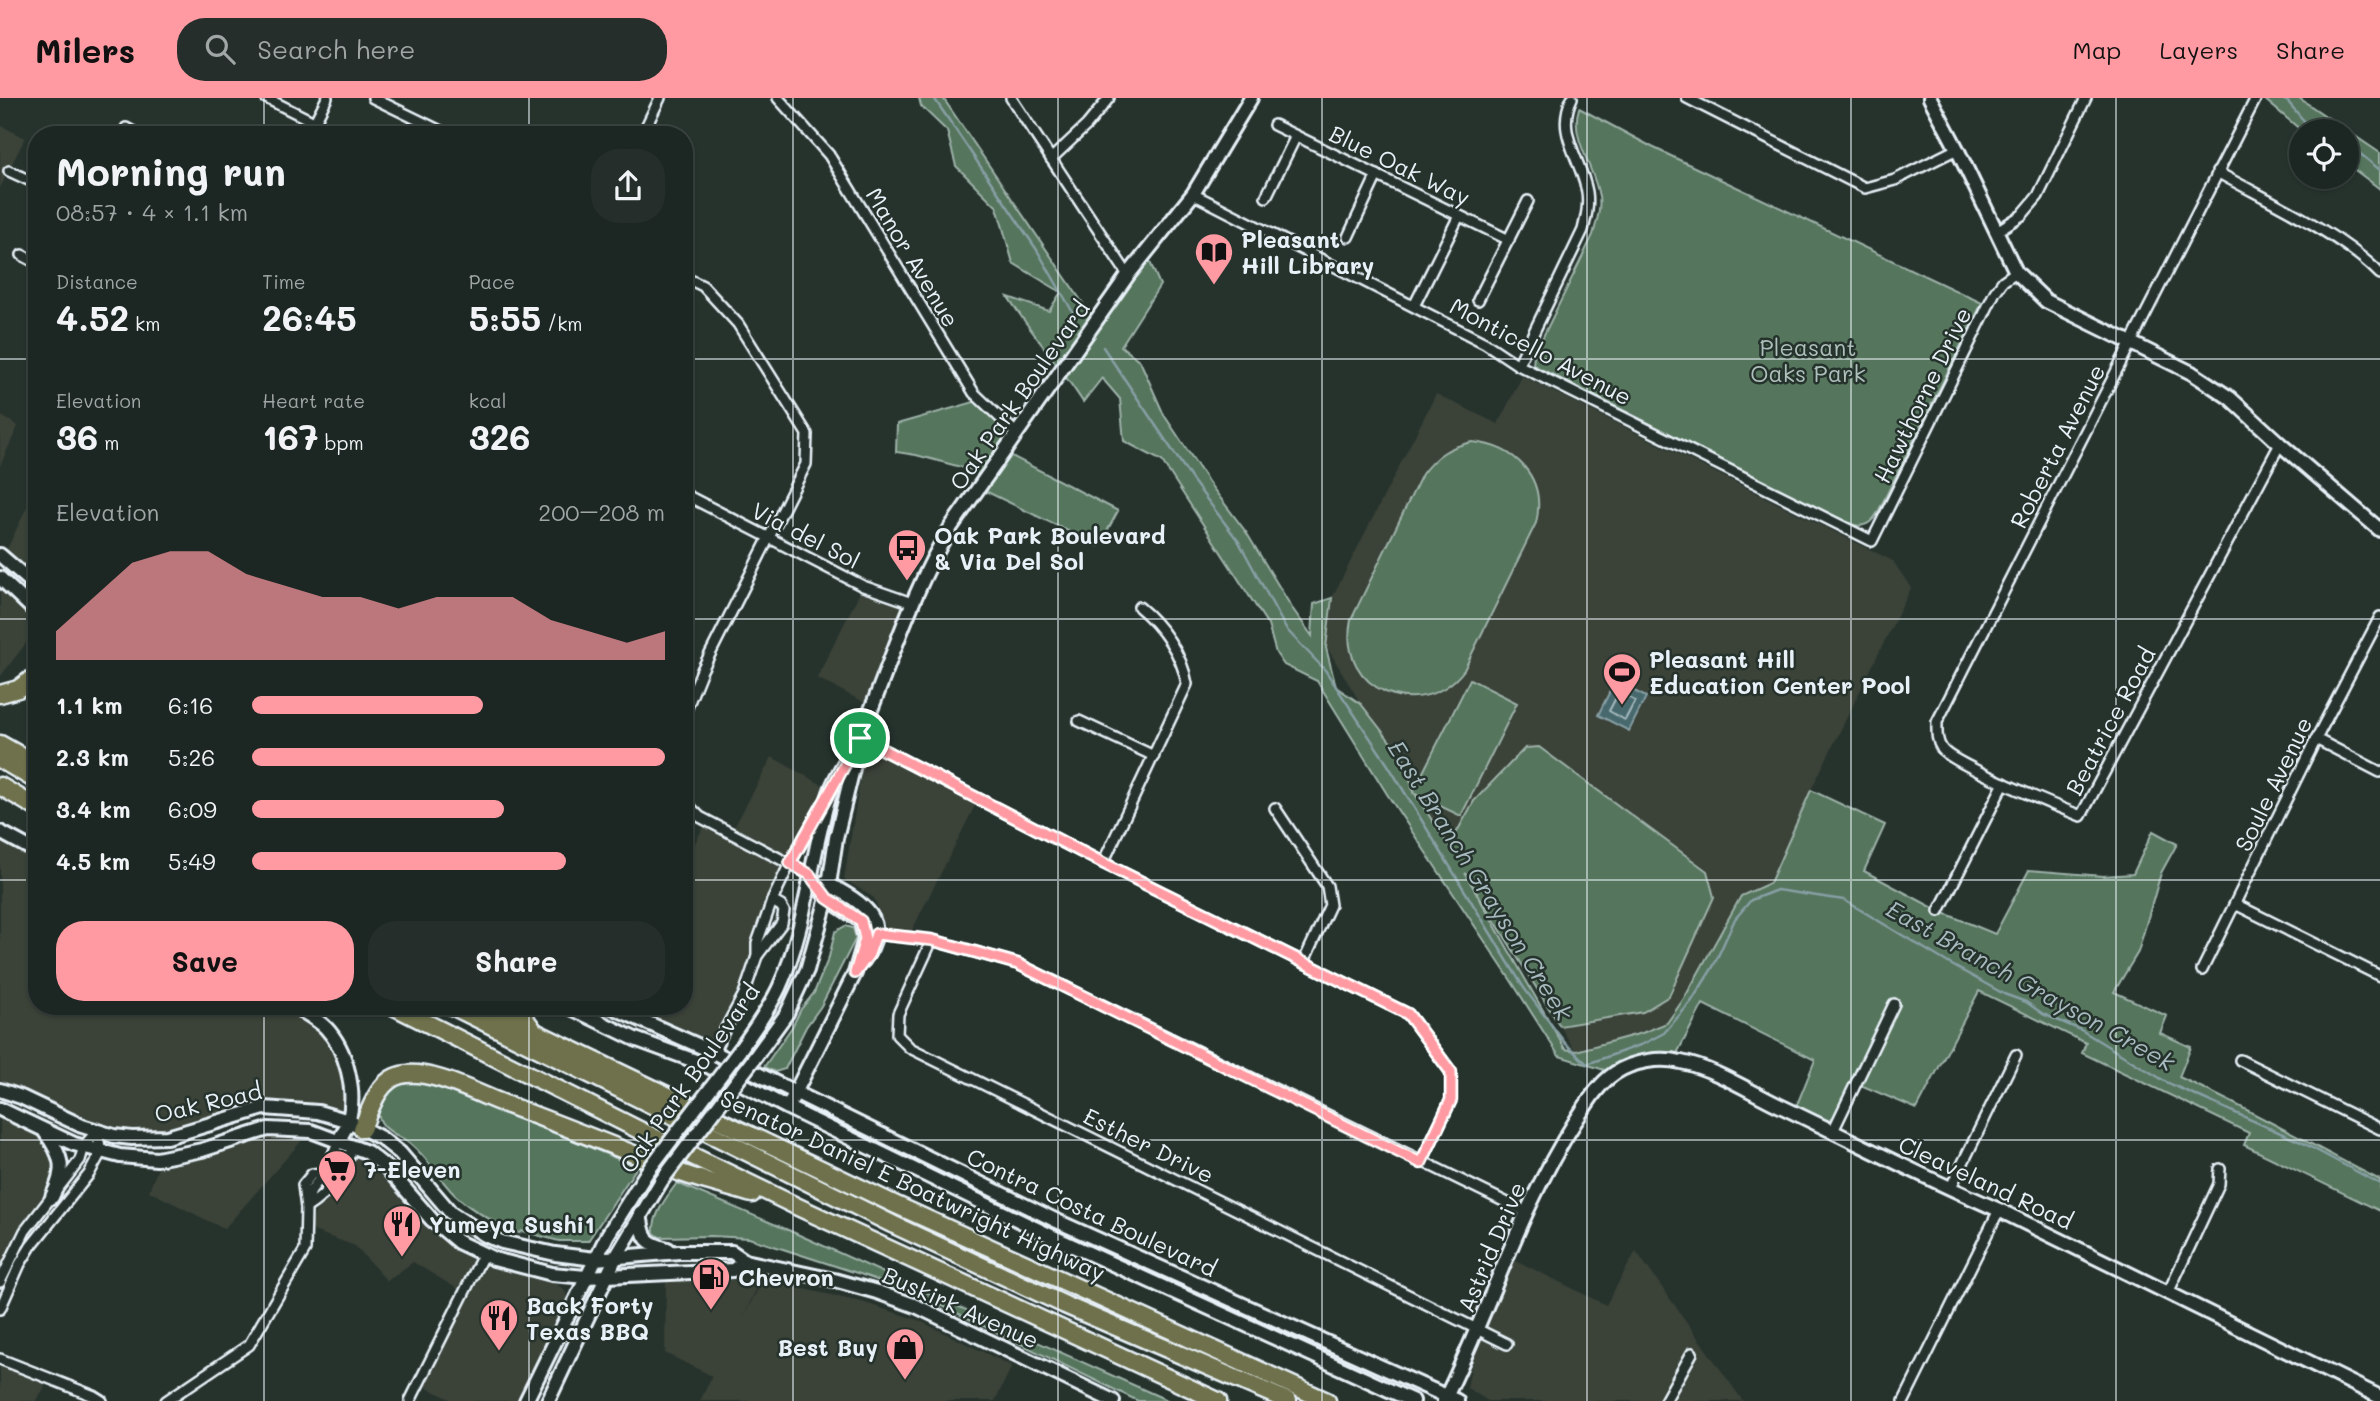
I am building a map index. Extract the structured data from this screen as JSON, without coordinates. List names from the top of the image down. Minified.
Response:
{"streets":{"highway":["Senator Daniel E Boatwright Highway"],"street":["Blue Oak Way","Manor Avenue","Monticello Avenue","Oak Park Boulevard","Hawthorne Drive","Roberta Avenue","Via del Sol","Beatrice Road","Soule Avenue","Oak Road","Esther Drive","Cleaveland Road","Contra Costa Boulevard","Astrid Drive","Buskirk Avenue"]},"crossings":[["Manor Avenue","Oak Park Boulevard"],["Monticello Avenue","Oak Park Boulevard"],["Monticello Avenue","Hawthorne Drive"],["Oak Park Boulevard","Via del Sol"],["Oak Park Boulevard","Contra Costa Boulevard"],["Oak Park Boulevard","Buskirk Avenue"],["Roberta Avenue","Beatrice Road"],["Oak Road","Buskirk Avenue"],["Esther Drive","Astrid Drive"],["Cleaveland Road","Astrid Drive"],["Contra Costa Boulevard","Astrid Drive"]],"water":["East Branch Grayson Creek"],"parks":["Pleasant Oaks Park"],"places":{"library":["Pleasant Hill Library"],"bus stop":["Oak Park Boulevard & Via Del Sol"],"sports":["Pleasant Hill Education Center Pool"],"supermarket":["7-Eleven"],"restaurant":["Yumeya Sushi1","Back Forty Texas BBQ"],"fuel station":["Chevron"],"shop":["Best Buy"]},"page":{"header":"Milers","search":"Search here","nav":["Map","Layers","Share"],"heading":["Morning run","08:57 · 4 × 1.1 km"],"stats":[["Distance","4.52 km"],["Time","26:45"],["Pace","5:55 /km"],["Elevation","36 m"],["Heart rate","167 bpm"],["kcal","326"]],"chart":["Elevation","200–208 m"],"list":[{"name":"1.1 km","note":"6:16"},{"name":"2.3 km","note":"5:26"},{"name":"3.4 km","note":"6:09"},{"name":"4.5 km","note":"5:49"}],"buttons":["Save","Share"]}}
